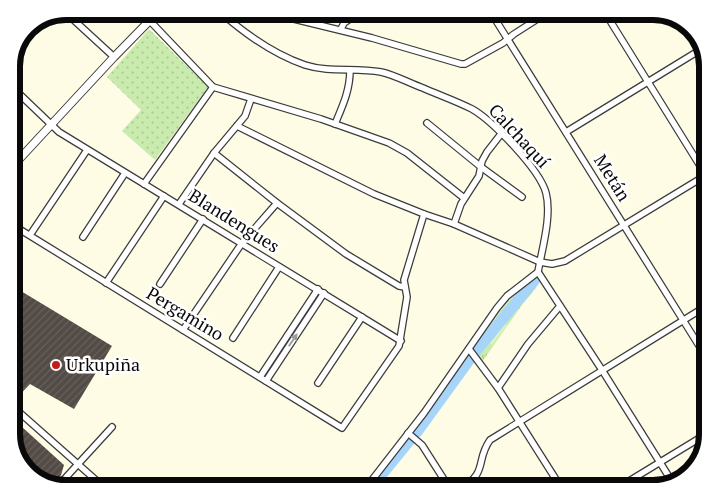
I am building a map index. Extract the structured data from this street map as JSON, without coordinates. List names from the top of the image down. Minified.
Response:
{"streets":{"street":["Calchaquí","Metán","Blandengues","Pergamino"]},"crossings":[["Blandengues","Pergamino"]],"places":["Urkupiña"]}
